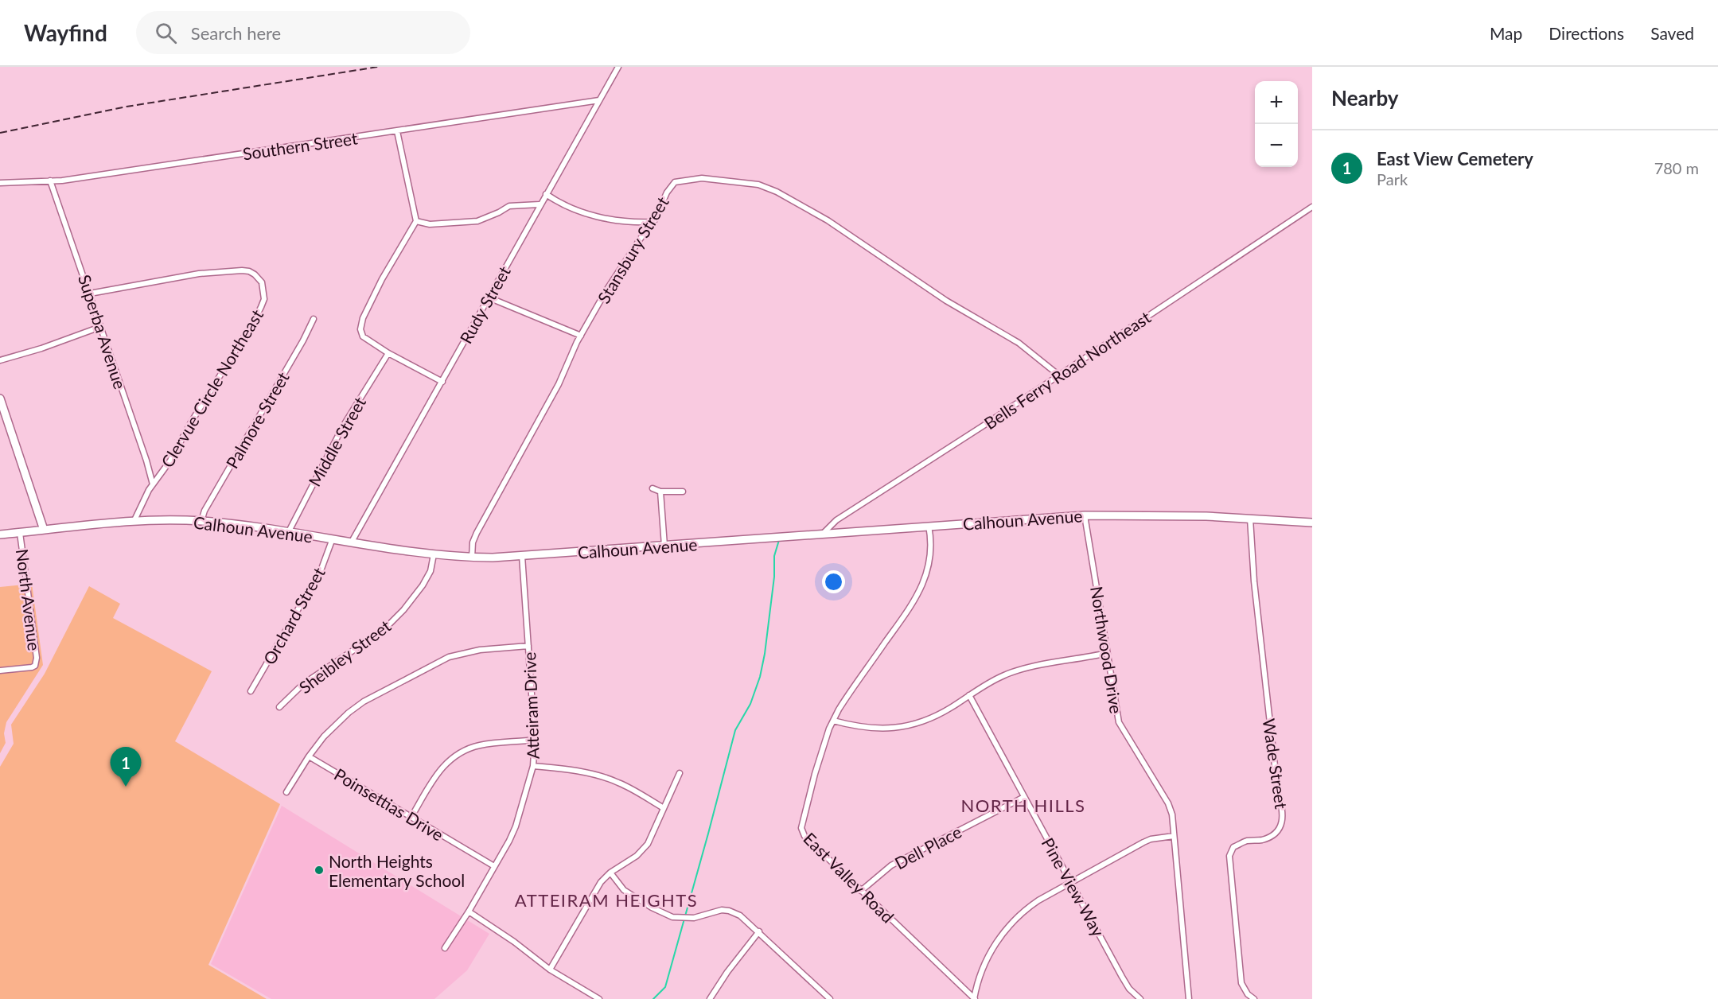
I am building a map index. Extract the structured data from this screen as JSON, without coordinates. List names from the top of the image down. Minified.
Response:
{"streets":{"street":["Southern Street","Stansbury Street","Rudy Street","Superba Avenue","Bells Ferry Road Northeast","Clervue Circle Northeast","Palmore Street","Middle Street","Calhoun Avenue","North Avenue","Orchard Street","Northwood Drive","Sheibley Street","Atteiram Drive","Wade Street","Poinsettias Drive","Dell Place","East Valley Road","Pine View Way"]},"crossings":[["Southern Street","Rudy Street"],["Southern Street","Superba Avenue"],["Stansbury Street","Bells Ferry Road Northeast"],["Stansbury Street","Calhoun Avenue"],["Rudy Street","Calhoun Avenue"],["Superba Avenue","Clervue Circle Northeast"],["Bells Ferry Road Northeast","Calhoun Avenue"],["Clervue Circle Northeast","Calhoun Avenue"],["Palmore Street","Calhoun Avenue"],["Middle Street","Calhoun Avenue"],["Calhoun Avenue","North Avenue"],["Calhoun Avenue","Orchard Street"],["Calhoun Avenue","Northwood Drive"],["Calhoun Avenue","Sheibley Street"],["Calhoun Avenue","Atteiram Drive"],["Calhoun Avenue","Wade Street"],["Calhoun Avenue","East Valley Road"],["Atteiram Drive","Poinsettias Drive"],["Dell Place","East Valley Road"],["Dell Place","Pine View Way"]],"districts":["NORTH HILLS","ATTEIRAM HEIGHTS"],"places":["North Heights Elementary School"],"page":{"header":"Wayfind","search":"Search here","nav":["Map","Directions","Saved"],"heading":"Nearby","map_buttons":["+","−"],"list":[{"mark":"1","name":"East View Cemetery","note":"Park","value":"780 m"}],"pins":"1"}}
